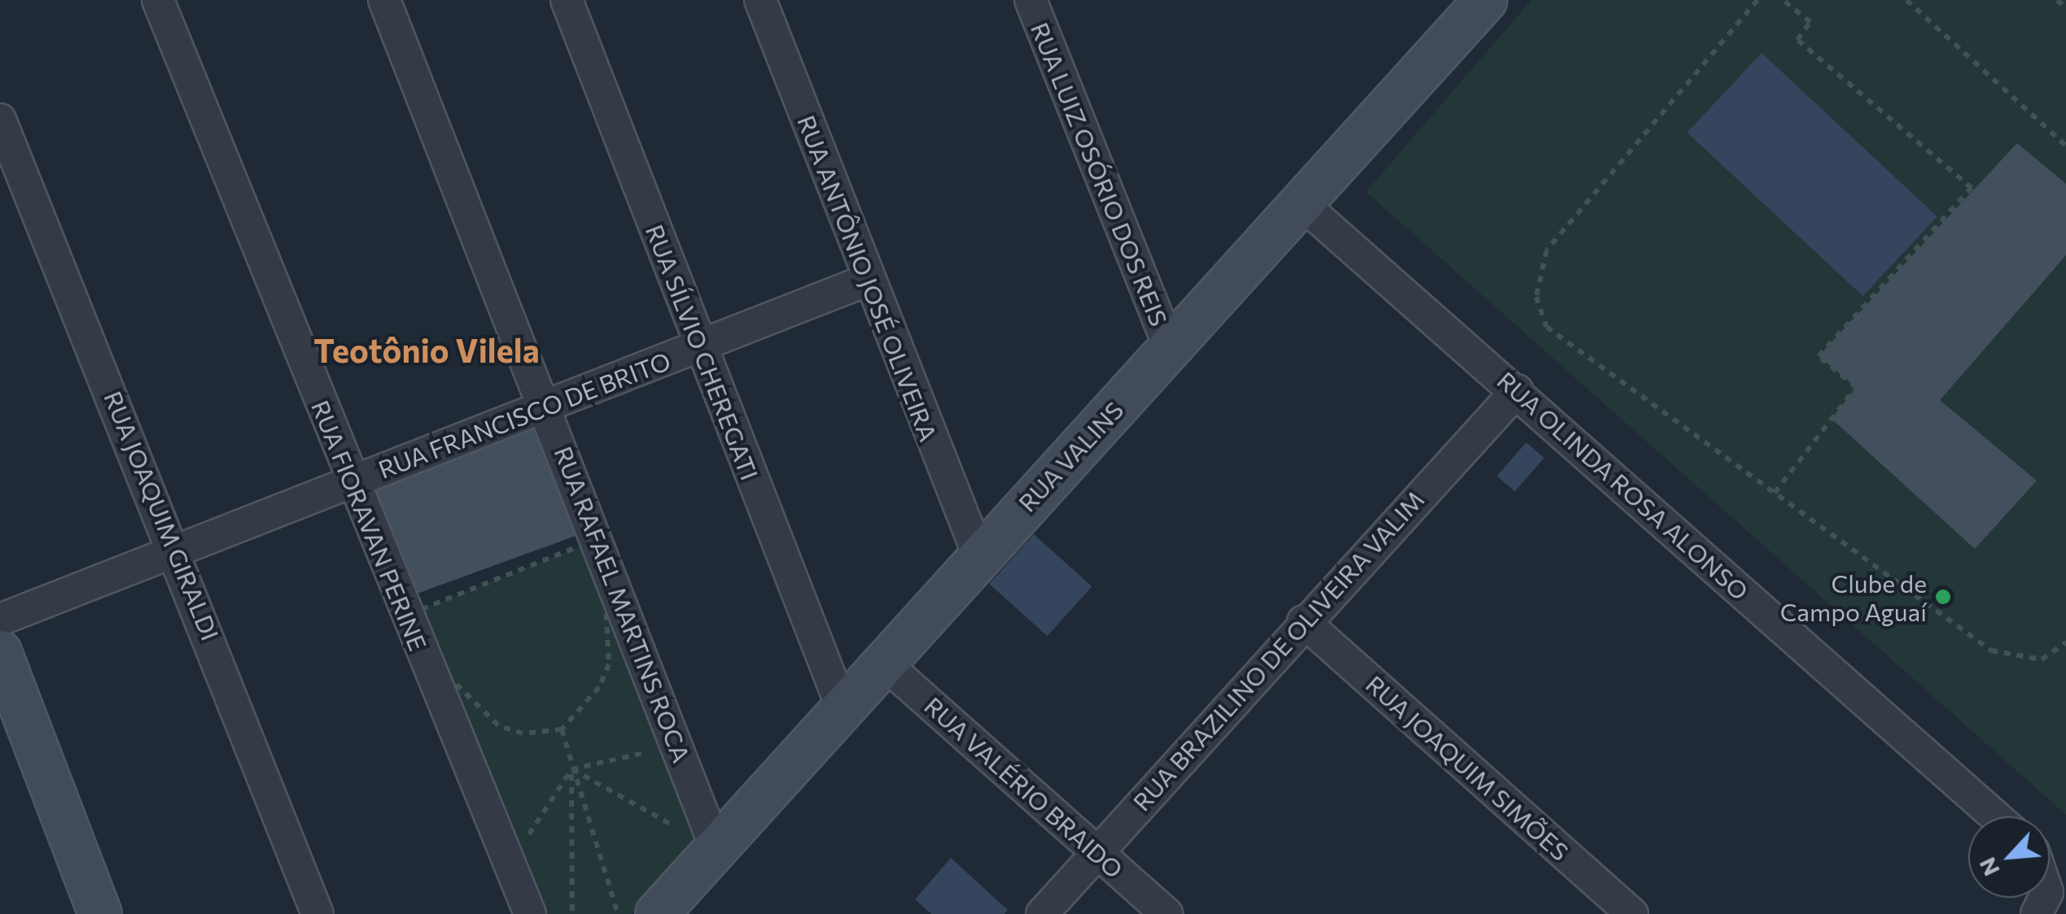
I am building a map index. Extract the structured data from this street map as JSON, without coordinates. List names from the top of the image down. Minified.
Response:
{"streets":{"street":["RUA LUIZ OSÓRIO DOS REIS","RUA ANTÔNIO JOSÉ OLIVEIRA","RUA SÍLVIO CHEREGATI","RUA FRANCISCO DE BRITO","RUA VALINS","RUA OLINDA ROSA ALONSO","RUA JOAQUIM GIRALDI","RUA FIORAVAN PERINE","RUA RAFAEL MARTINS ROCA","RUA BRAZILINO DE OLIVEIRA VALIM","RUA JOAQUIM SIMÕES","RUA VALÉRIO BRAIDO"]},"crossings":[["RUA LUIZ OSÓRIO DOS REIS","RUA VALINS"],["RUA ANTÔNIO JOSÉ OLIVEIRA","RUA FRANCISCO DE BRITO"],["RUA ANTÔNIO JOSÉ OLIVEIRA","RUA VALINS"],["RUA SÍLVIO CHEREGATI","RUA FRANCISCO DE BRITO"],["RUA SÍLVIO CHEREGATI","RUA VALINS"],["RUA FRANCISCO DE BRITO","RUA JOAQUIM GIRALDI"],["RUA FRANCISCO DE BRITO","RUA FIORAVAN PERINE"],["RUA FRANCISCO DE BRITO","RUA RAFAEL MARTINS ROCA"],["RUA VALINS","RUA OLINDA ROSA ALONSO"],["RUA VALINS","RUA RAFAEL MARTINS ROCA"],["RUA VALINS","RUA VALÉRIO BRAIDO"],["RUA OLINDA ROSA ALONSO","RUA BRAZILINO DE OLIVEIRA VALIM"],["RUA BRAZILINO DE OLIVEIRA VALIM","RUA JOAQUIM SIMÕES"],["RUA BRAZILINO DE OLIVEIRA VALIM","RUA VALÉRIO BRAIDO"]],"districts":["Teotônio Vilela"],"places":["Clube de Campo Aguaí"],"north":"bottom left"}
